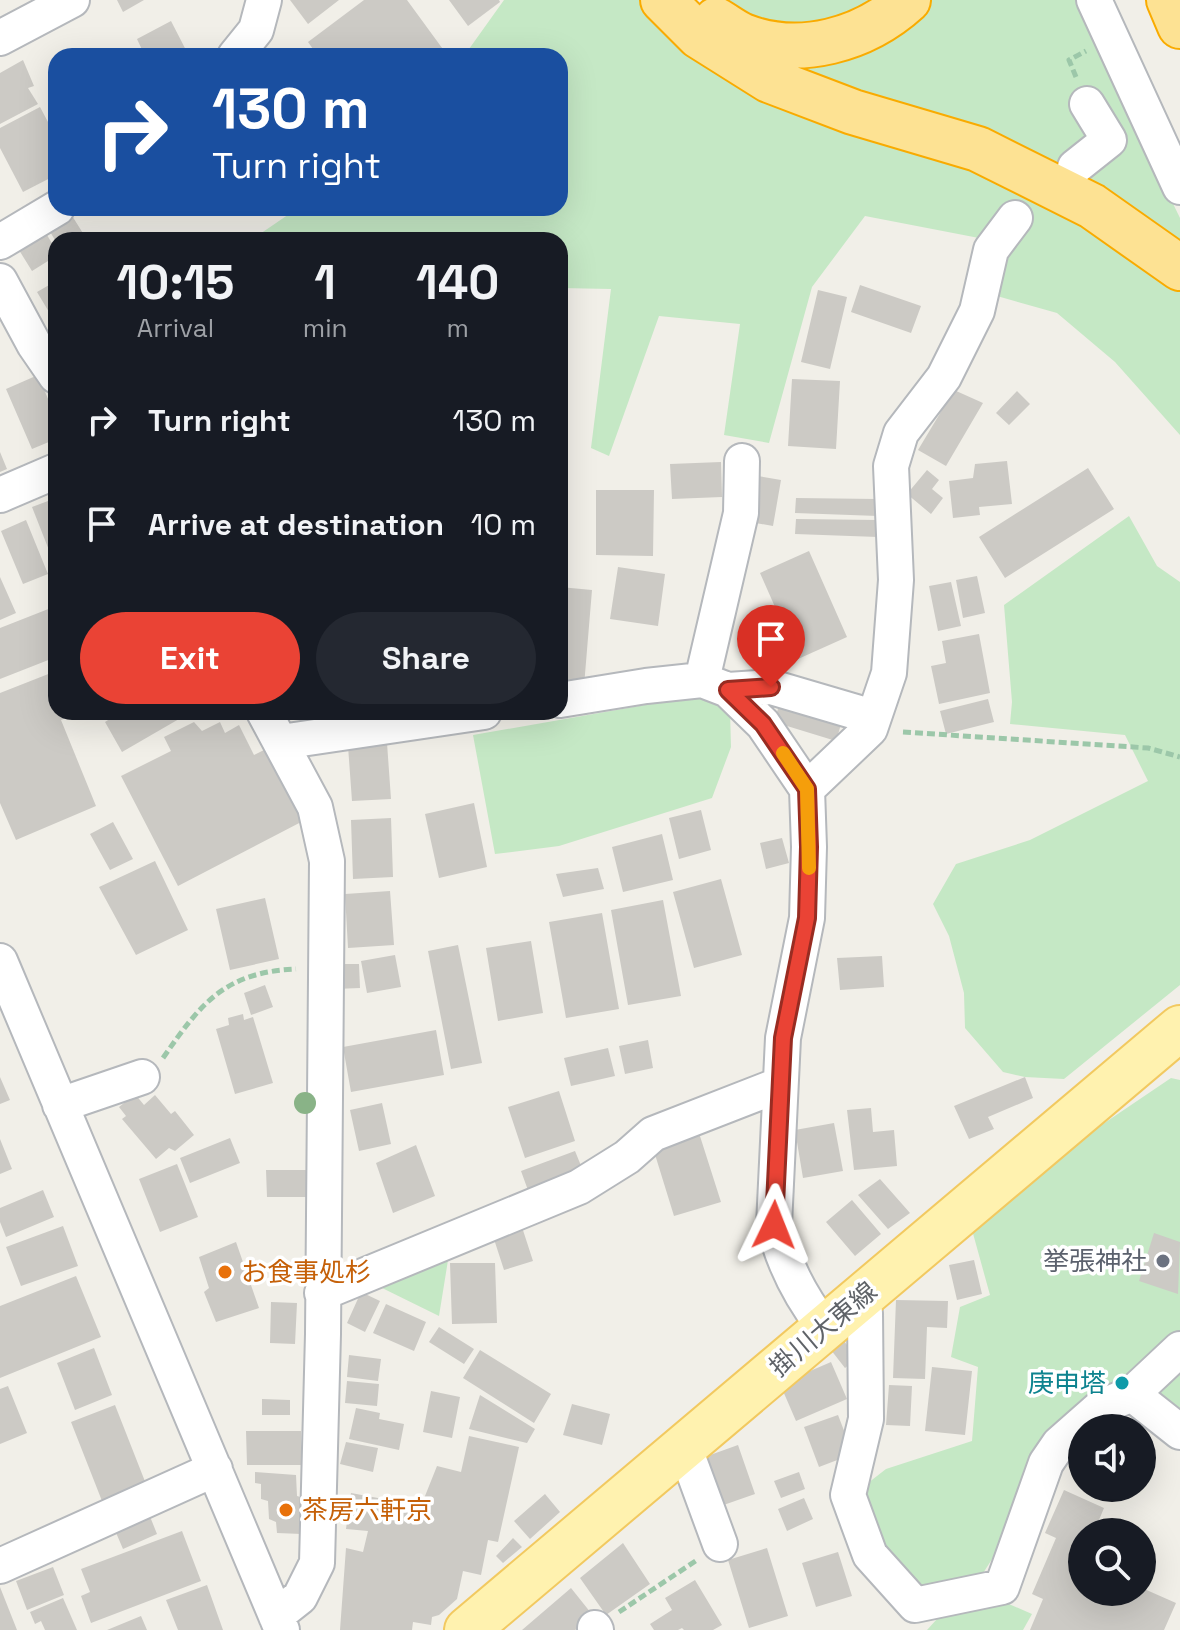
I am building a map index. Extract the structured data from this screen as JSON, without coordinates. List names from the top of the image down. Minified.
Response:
{"streets":{"main road":["掛川大東線"]},"places":["挙張神社","お食事処杉","庚申塔","茶房六軒京"],"page":{"turn":["130 m","Turn right"],"eta":["10:15","Arrival","1","min","140","m"],"list":[{"name":"Turn right","value":"130 m"},{"name":"Arrive at destination","value":"10 m"}],"buttons":["Exit","Share"]}}
